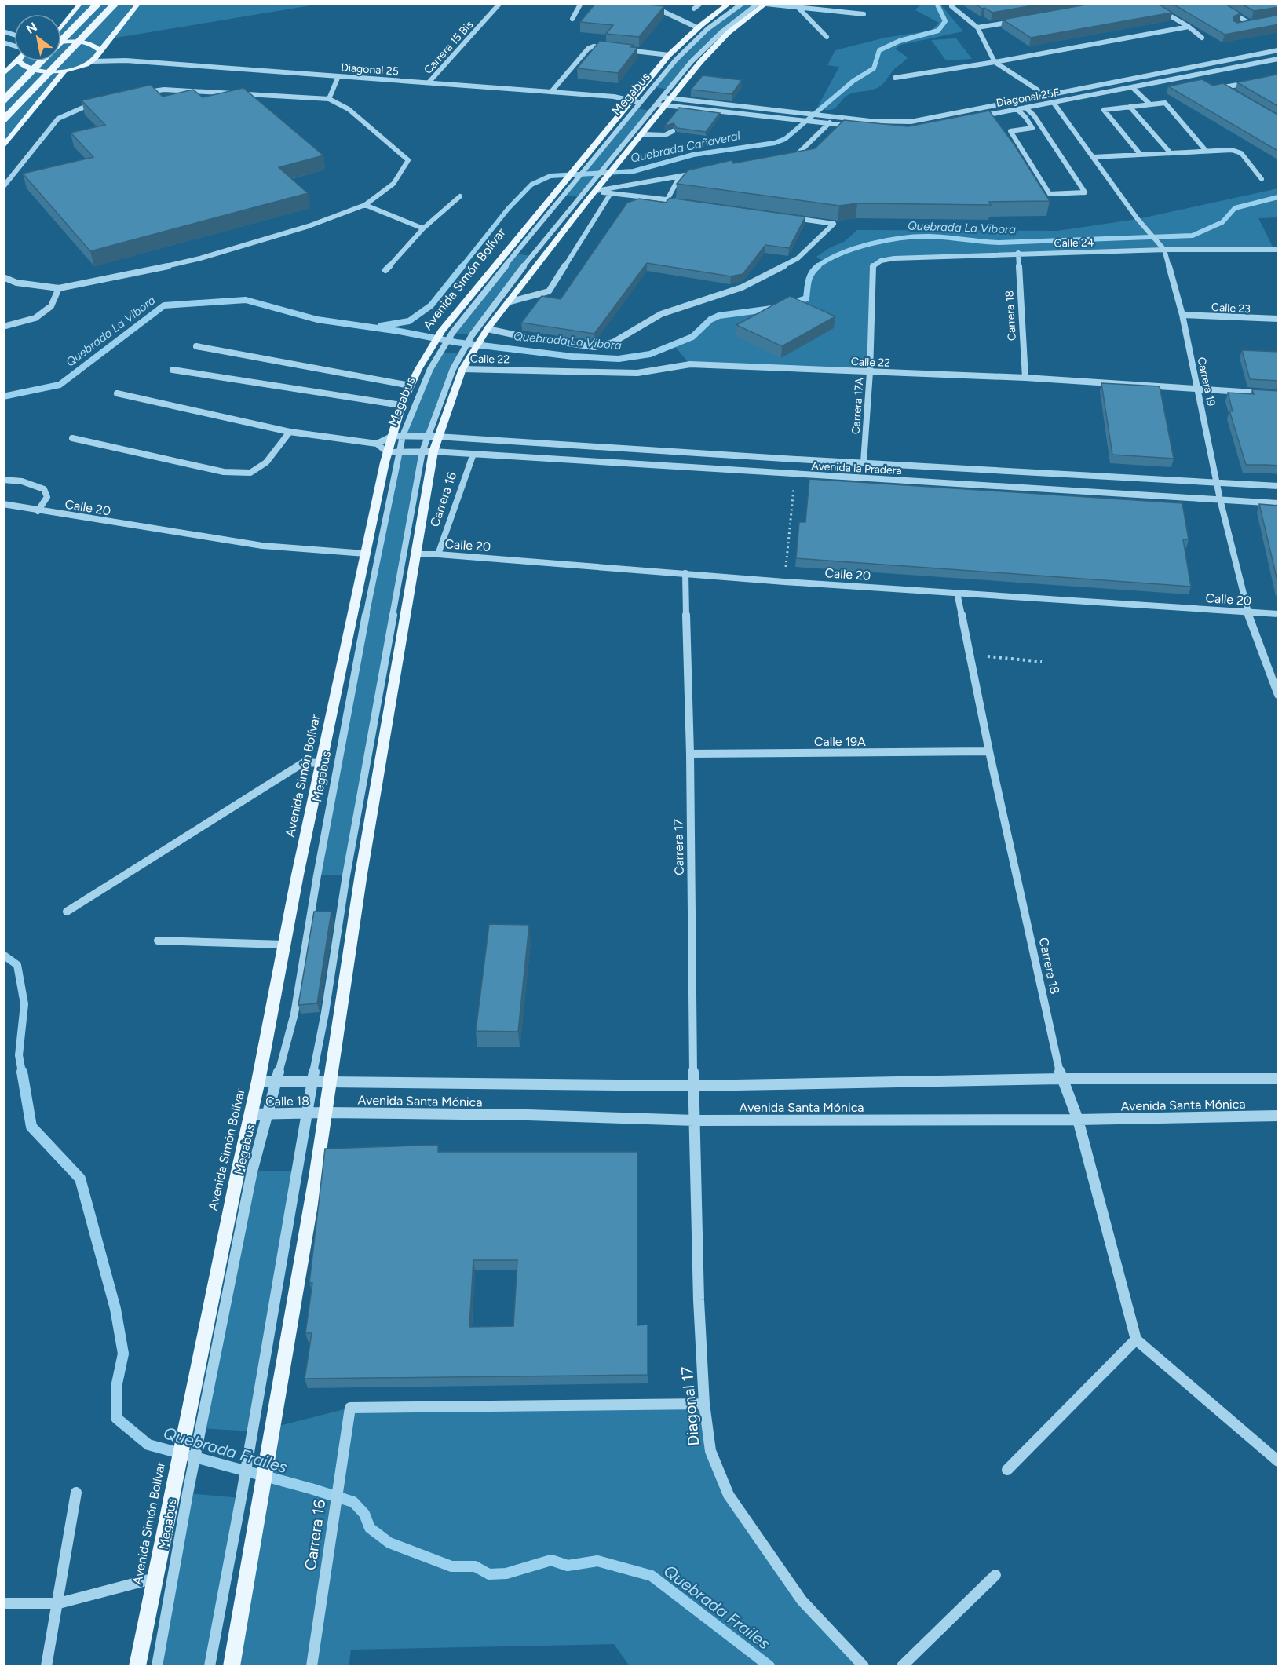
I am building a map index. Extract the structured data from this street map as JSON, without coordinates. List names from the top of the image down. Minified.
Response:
{"streets":{"main road":["Avenida Simón Bolívar"],"street":["Carrera 15 Bis","Diagonal 25","Megabus","Diagonal 25F","Calle 24","Calle 23","Carrera 18","Calle 22","Carrera 19","Carrera 17A","Avenida la Pradera","Carrera 16","Calle 20","Calle 19A","Carrera 17","Calle 18","Avenida Santa Mónica","Diagonal 17"]},"crossings":[["Carrera 15 Bis","Diagonal 25"],["Diagonal 25","Megabus"],["Diagonal 25","Diagonal 25F"],["Diagonal 25","Avenida Simón Bolívar"],["Megabus","Avenida Simón Bolívar"],["Megabus","Avenida la Pradera"],["Megabus","Calle 18"],["Diagonal 25F","Carrera 19"],["Calle 24","Carrera 18"],["Calle 24","Carrera 19"],["Calle 24","Carrera 17A"],["Avenida Simón Bolívar","Avenida la Pradera"],["Avenida Simón Bolívar","Calle 20"],["Avenida Simón Bolívar","Calle 18"],["Calle 23","Carrera 19"],["Carrera 18","Calle 22"],["Carrera 18","Calle 20"],["Carrera 18","Calle 19A"],["Carrera 18","Avenida Santa Mónica"],["Calle 22","Carrera 19"],["Calle 22","Carrera 17A"],["Carrera 19","Avenida la Pradera"],["Carrera 19","Calle 20"],["Carrera 17A","Avenida la Pradera"],["Avenida la Pradera","Carrera 16"],["Carrera 16","Calle 20"],["Carrera 16","Diagonal 17"],["Calle 20","Carrera 17"],["Calle 19A","Carrera 17"],["Carrera 17","Avenida Santa Mónica"],["Carrera 17","Diagonal 17"],["Calle 18","Avenida Santa Mónica"],["Avenida Santa Mónica","Diagonal 17"]],"water":["Quebrada Cañaveral","Quebrada La Vibora","Quebrada Frailes"],"north":"top left"}
